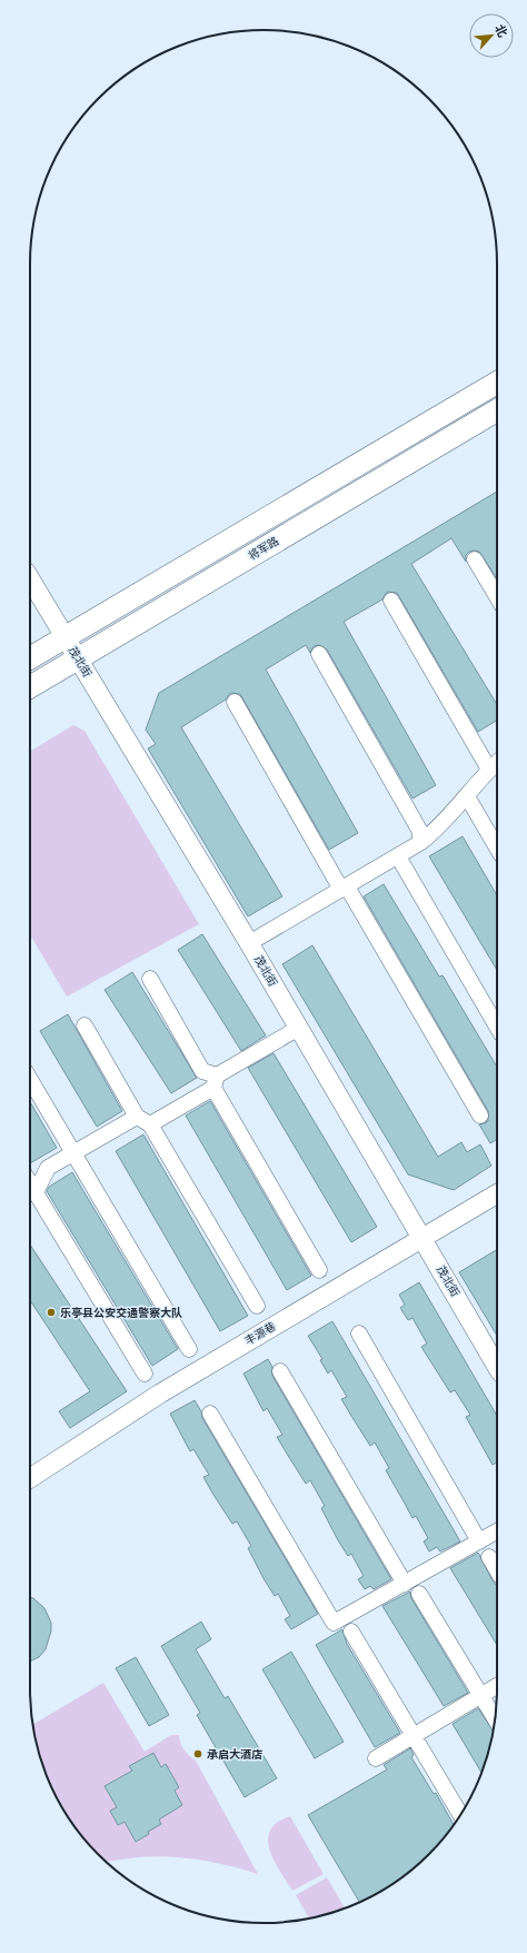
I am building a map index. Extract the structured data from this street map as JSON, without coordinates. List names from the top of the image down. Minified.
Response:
{"streets":{"main road":["将军路"],"street":["茂北街","丰源巷"]},"crossings":[["将军路","茂北街"],["茂北街","丰源巷"]],"places":["乐亭县公安交通警察大队","承启大酒店"],"north":"top right"}
